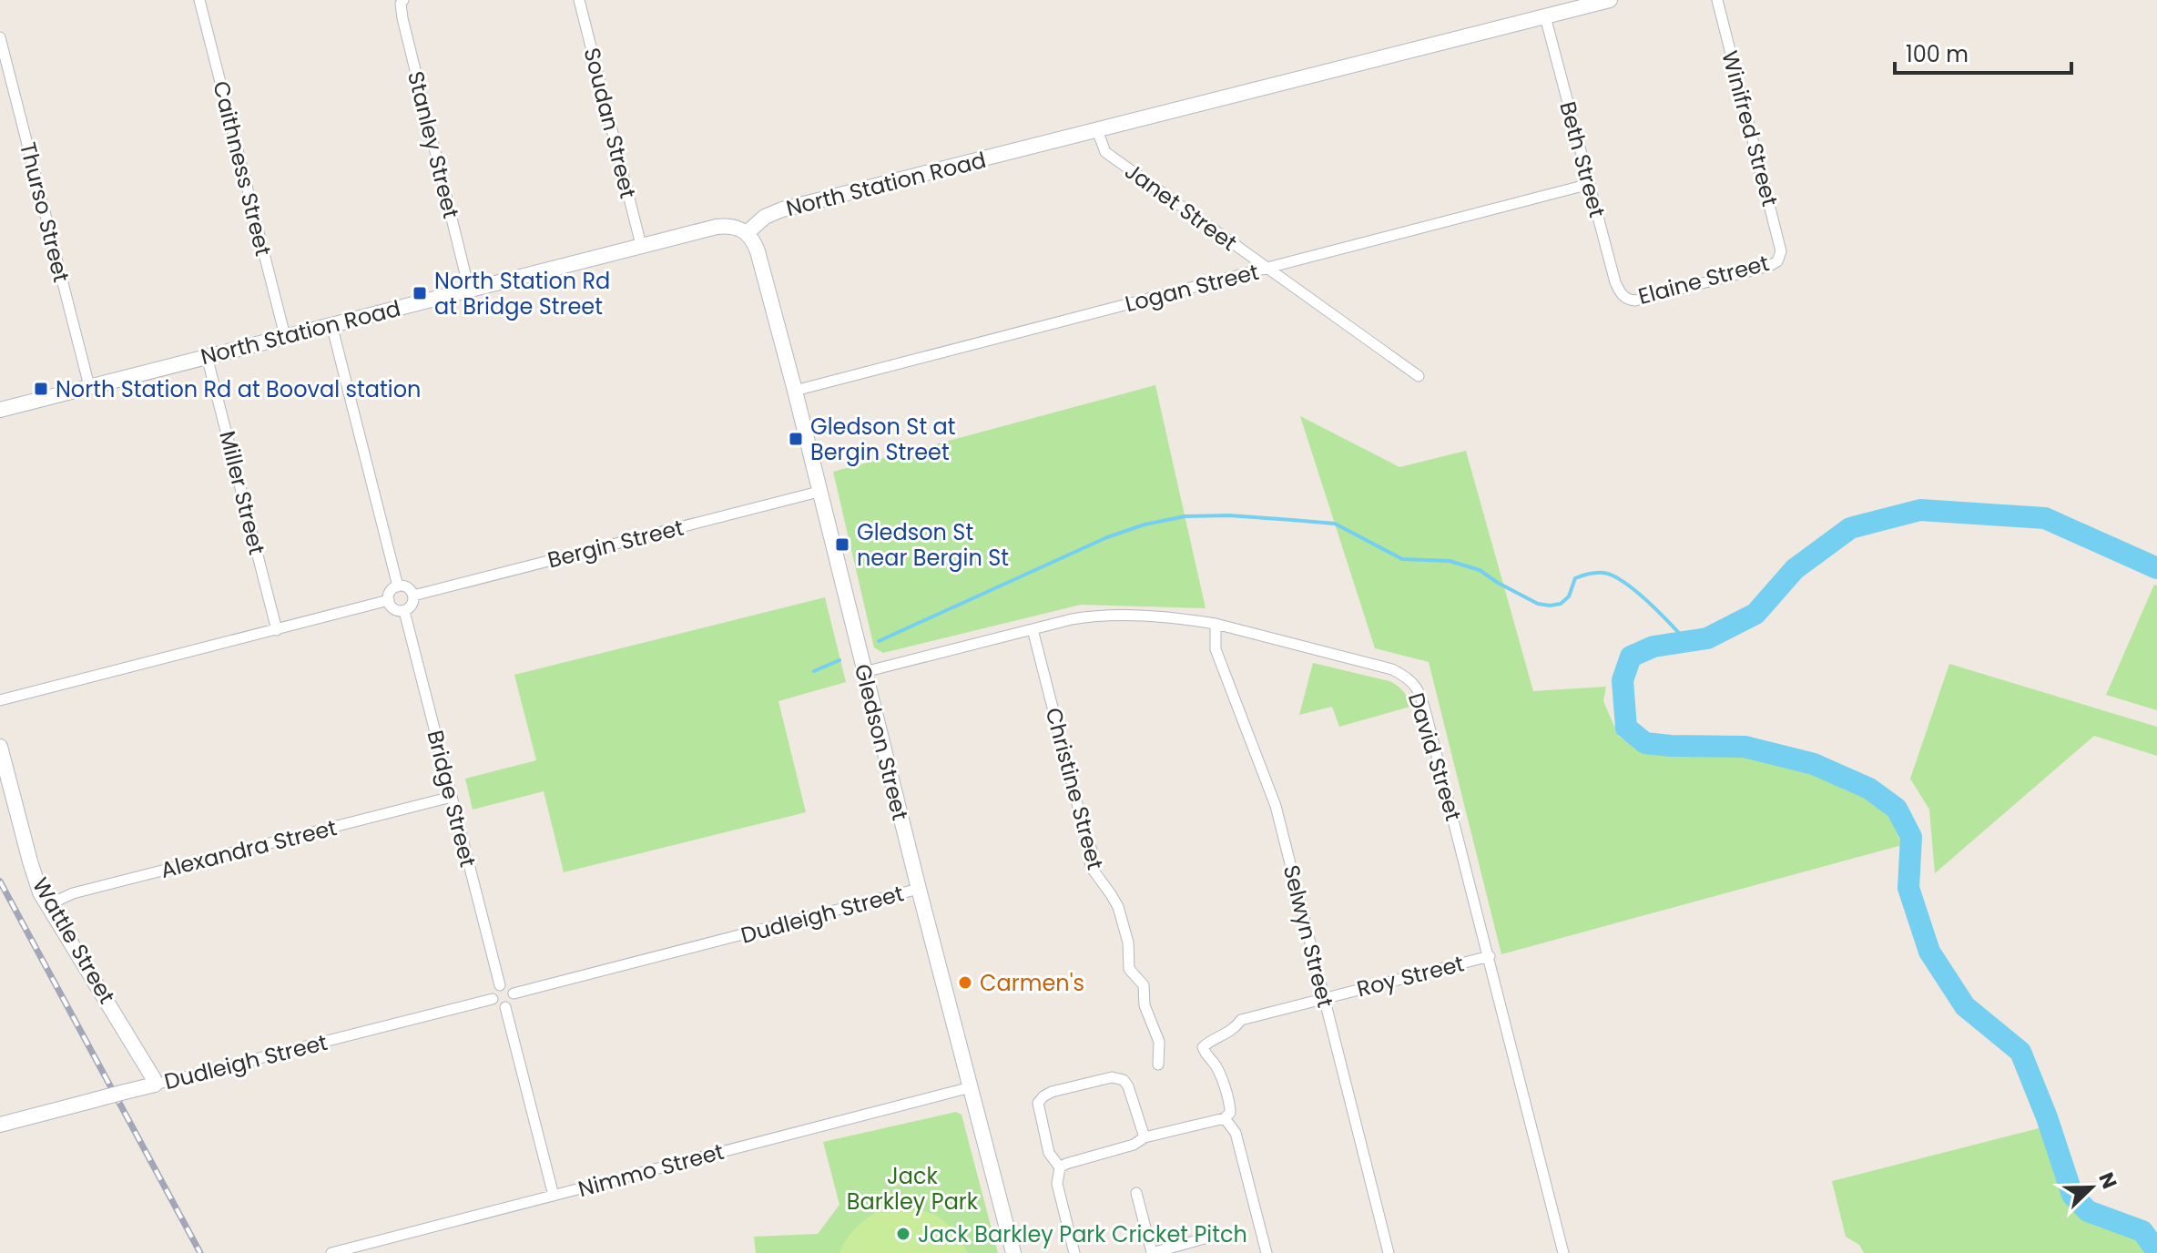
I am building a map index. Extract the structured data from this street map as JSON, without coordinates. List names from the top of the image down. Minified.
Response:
{"streets":{"street":["Soudan Street","Winifred Street","Stanley Street","Beth Street","Caithness Street","North Station Road","Janet Street","Thurso Street","Elaine Street","Logan Street","Miller Street","Bergin Street","Gledson Street","David Street","Christine Street","Bridge Street","Alexandra Street","Dudleigh Street","Selwyn Street","Wattle Street","Roy Street","Nimmo Street"]},"crossings":[["Soudan Street","North Station Road"],["Winifred Street","Elaine Street"],["Stanley Street","North Station Road"],["Beth Street","North Station Road"],["Beth Street","Elaine Street"],["Beth Street","Logan Street"],["Caithness Street","North Station Road"],["North Station Road","Janet Street"],["North Station Road","Thurso Street"],["North Station Road","Miller Street"],["North Station Road","Gledson Street"],["Janet Street","Logan Street"],["Logan Street","Gledson Street"],["Bergin Street","Gledson Street"],["Bergin Street","Bridge Street"],["Gledson Street","David Street"],["Gledson Street","Dudleigh Street"],["Gledson Street","Nimmo Street"],["David Street","Christine Street"],["David Street","Selwyn Street"],["David Street","Roy Street"],["Bridge Street","Alexandra Street"],["Bridge Street","Dudleigh Street"],["Alexandra Street","Wattle Street"],["Dudleigh Street","Wattle Street"],["Selwyn Street","Roy Street"]],"parks":["Jack Barkley Park"],"places":{"transit":["North Station Rd at Bridge Street","North Station Rd at Booval station","Gledson St at Bergin Street","Gledson St near Bergin St"],"other":["Carmen's","Jack Barkley Park Cricket Pitch"]},"scale_bar":"100 m","north":"top right"}
